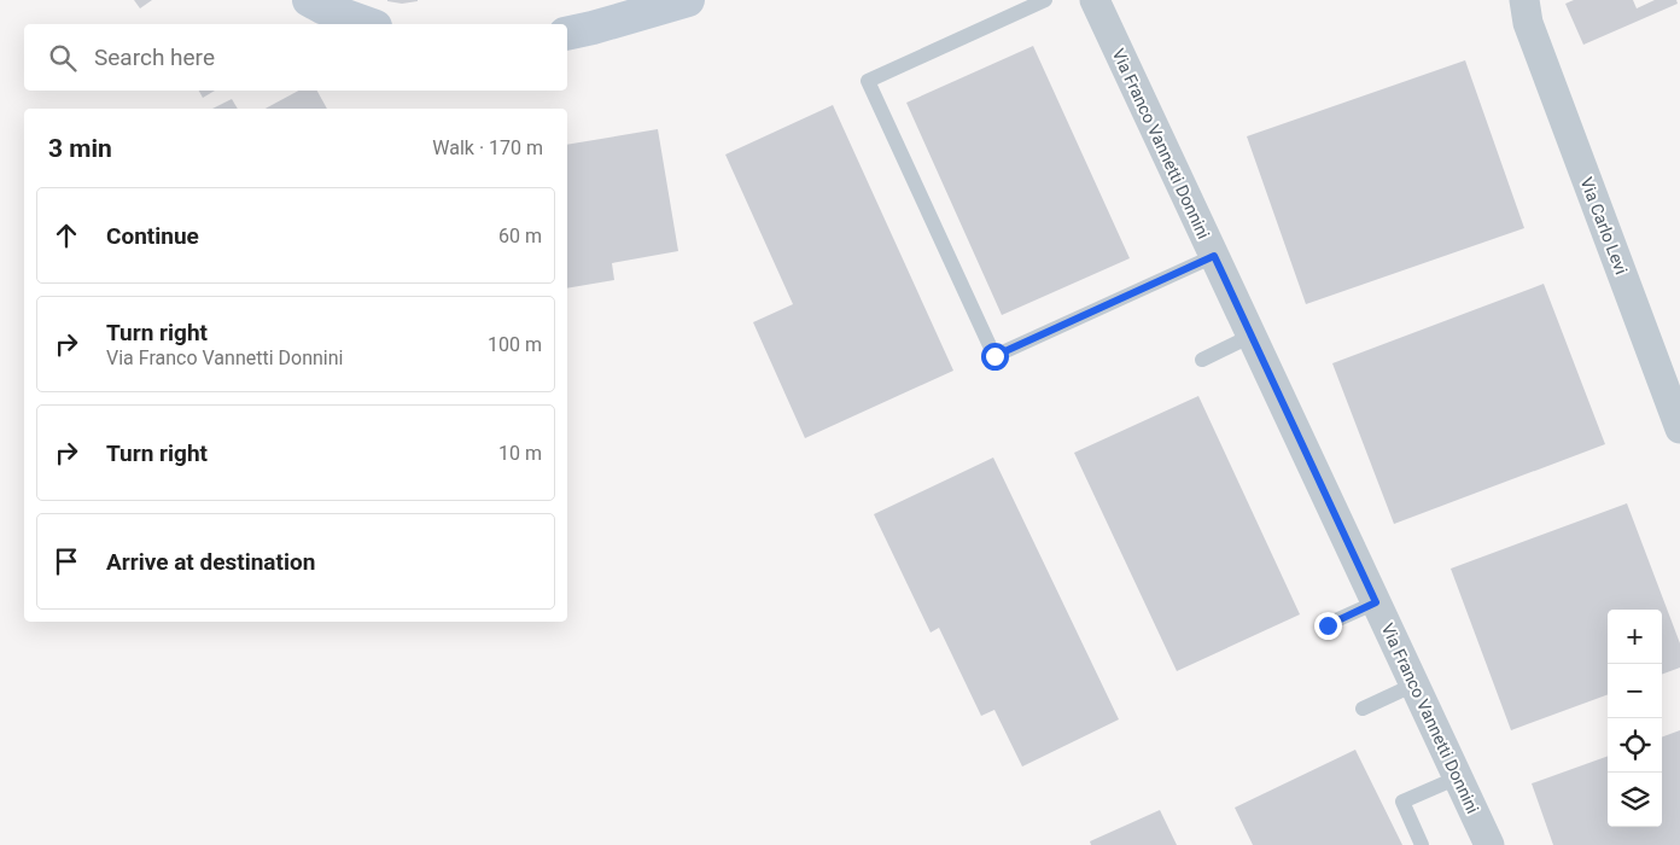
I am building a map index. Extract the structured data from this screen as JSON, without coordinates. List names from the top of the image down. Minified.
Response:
{"streets":{"street":["Via Franco Vannetti Donnini","Via Carlo Levi"]},"page":{"search":"Search here","heading":["3 min","Walk · 170 m"],"list":[["Continue","60 m"],["Turn right","Via Franco Vannetti Donnini","100 m"],["Turn right","10 m"],"Arrive at destination"],"map_buttons":["+","−"]}}
